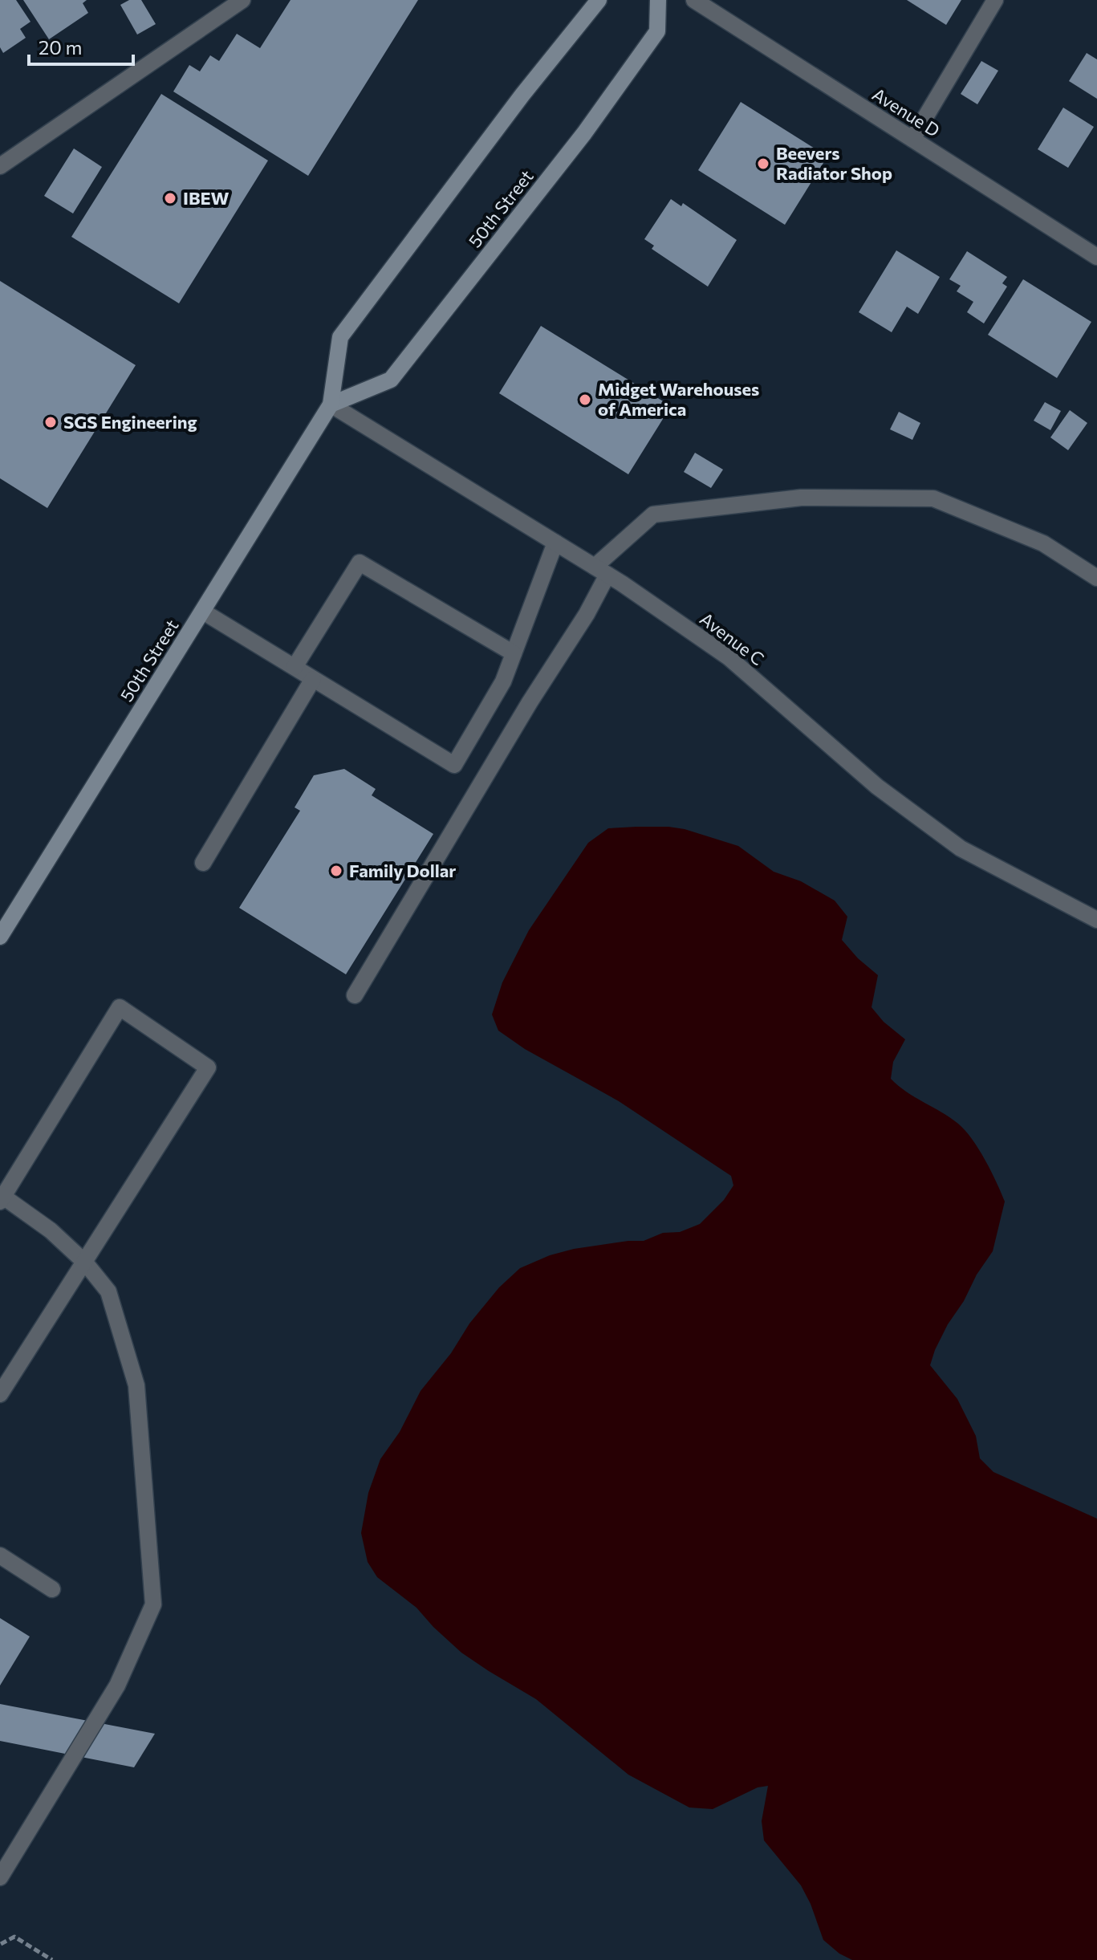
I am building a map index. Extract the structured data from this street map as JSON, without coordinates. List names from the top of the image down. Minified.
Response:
{"streets":{"main road":["50th Street"],"street":["Avenue D","Avenue C"]},"crossings":[["50th Street","Avenue C"]],"places":["Beevers Radiator Shop","IBEW","Midget Warehouses of America","SGS Engineering","Family Dollar"],"scale_bar":"20 m"}
